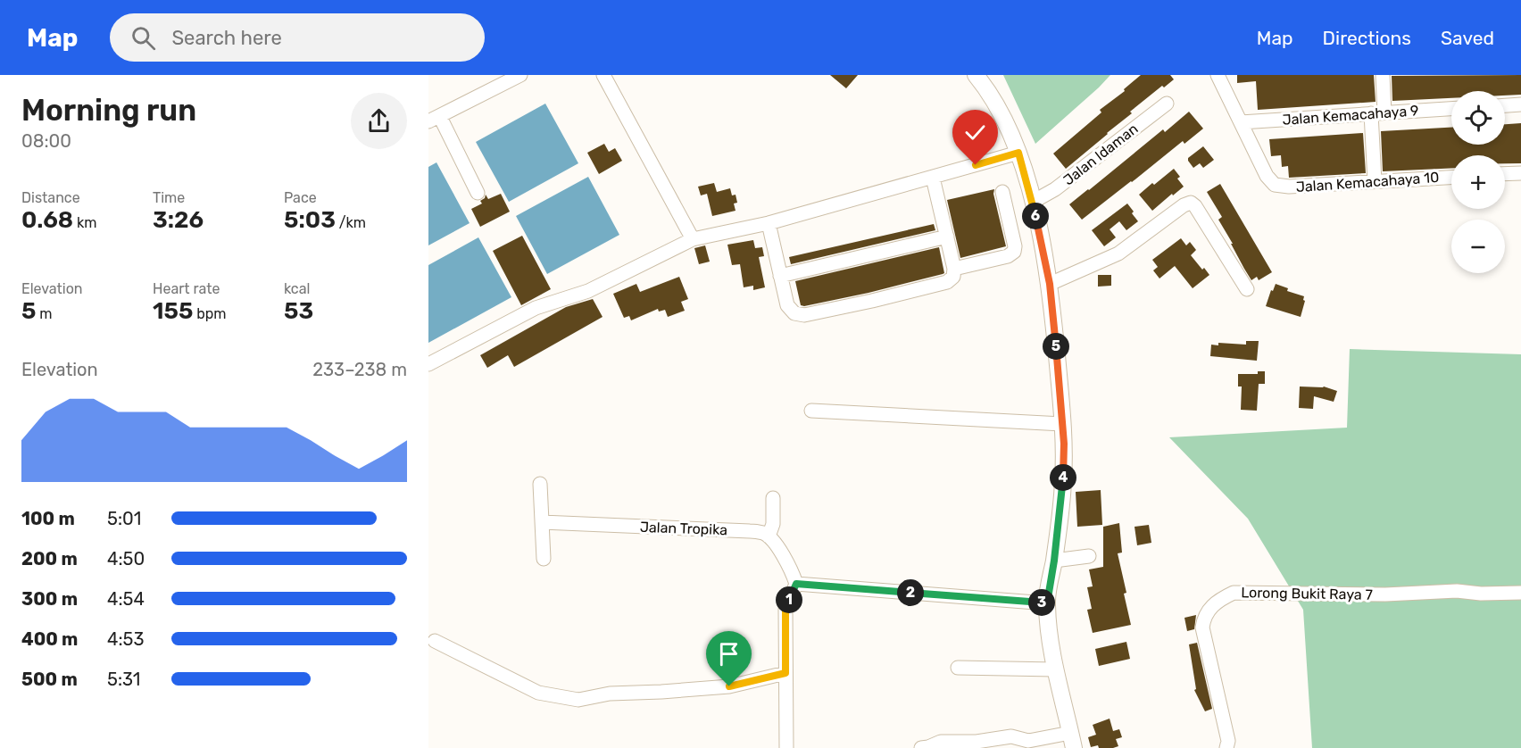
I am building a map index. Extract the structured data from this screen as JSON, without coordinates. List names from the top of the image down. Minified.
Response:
{"streets":{"street":["Jalan Kemacahaya 9","Jalan Idaman","Jalan Kemacahaya 10","Jalan Tropika","Lorong Bukit Raya 7"]},"crossings":[["Jalan Kemacahaya 9","Jalan Kemacahaya 10"]],"page":{"header":"Map","search":"Search here","nav":["Map","Directions","Saved"],"heading":["Morning run","08:00"],"map_buttons":["+","−"],"stats":[["Distance","0.68 km"],["Time","3:26"],["Pace","5:03 /km"],["Elevation","5 m"],["Heart rate","155 bpm"],["kcal","53"]],"pins":["6","5","4","2","1","3"],"chart":["Elevation","233–238 m"],"list":[{"name":"100 m","note":"5:01"},{"name":"200 m","note":"4:50"},{"name":"300 m","note":"4:54"},{"name":"400 m","note":"4:53"},{"name":"500 m","note":"5:31"}]}}
